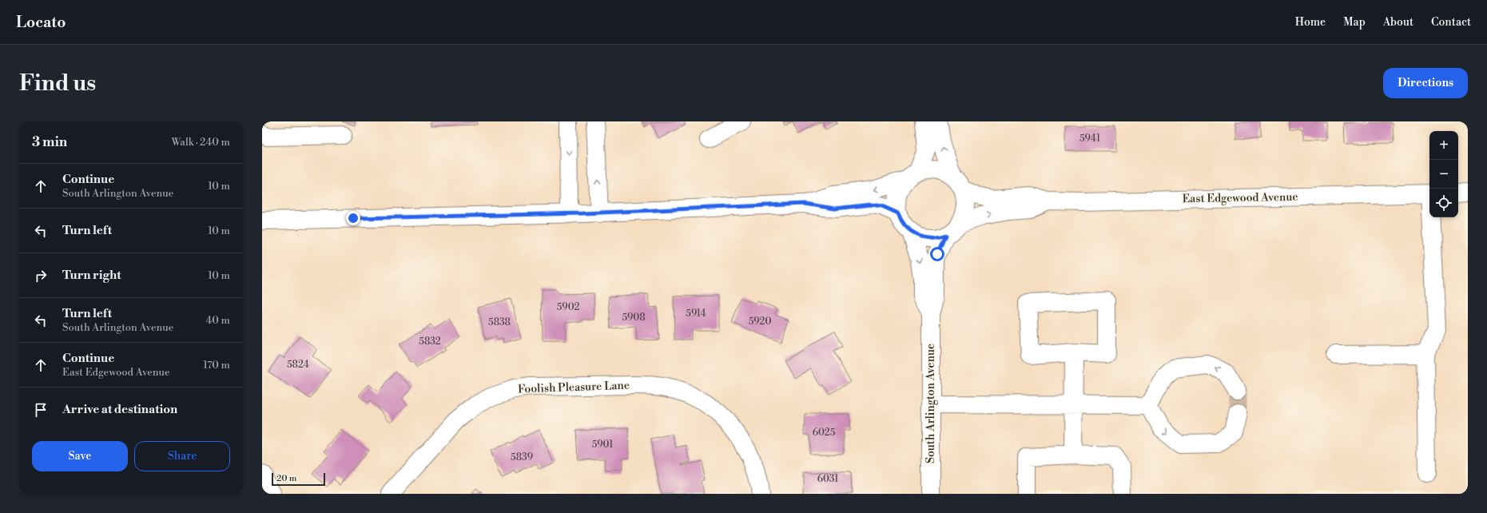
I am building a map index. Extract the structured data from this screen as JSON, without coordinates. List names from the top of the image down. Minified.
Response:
{"streets":{"main road":["East Edgewood Avenue","Foolish Pleasure Lane","South Arlington Avenue"]},"house_numbers":["5941","5902","5914","5908","5920","5838","5832","5824","6025","5901","5839","6031"],"scale_bar":"20 m","page":{"header":"Locato","nav":["Home","Map","About","Contact"],"buttons":["Directions",["Save","Share"]],"title":"Find us","heading":["3 min","Walk · 240 m"],"map_buttons":["+","−"],"list":[["Continue","South Arlington Avenue","10 m"],["Turn left","10 m"],["Turn right","10 m"],["Turn left","South Arlington Avenue","40 m"],["Continue","East Edgewood Avenue","170 m"],"Arrive at destination"],"scale":"20 m"}}
